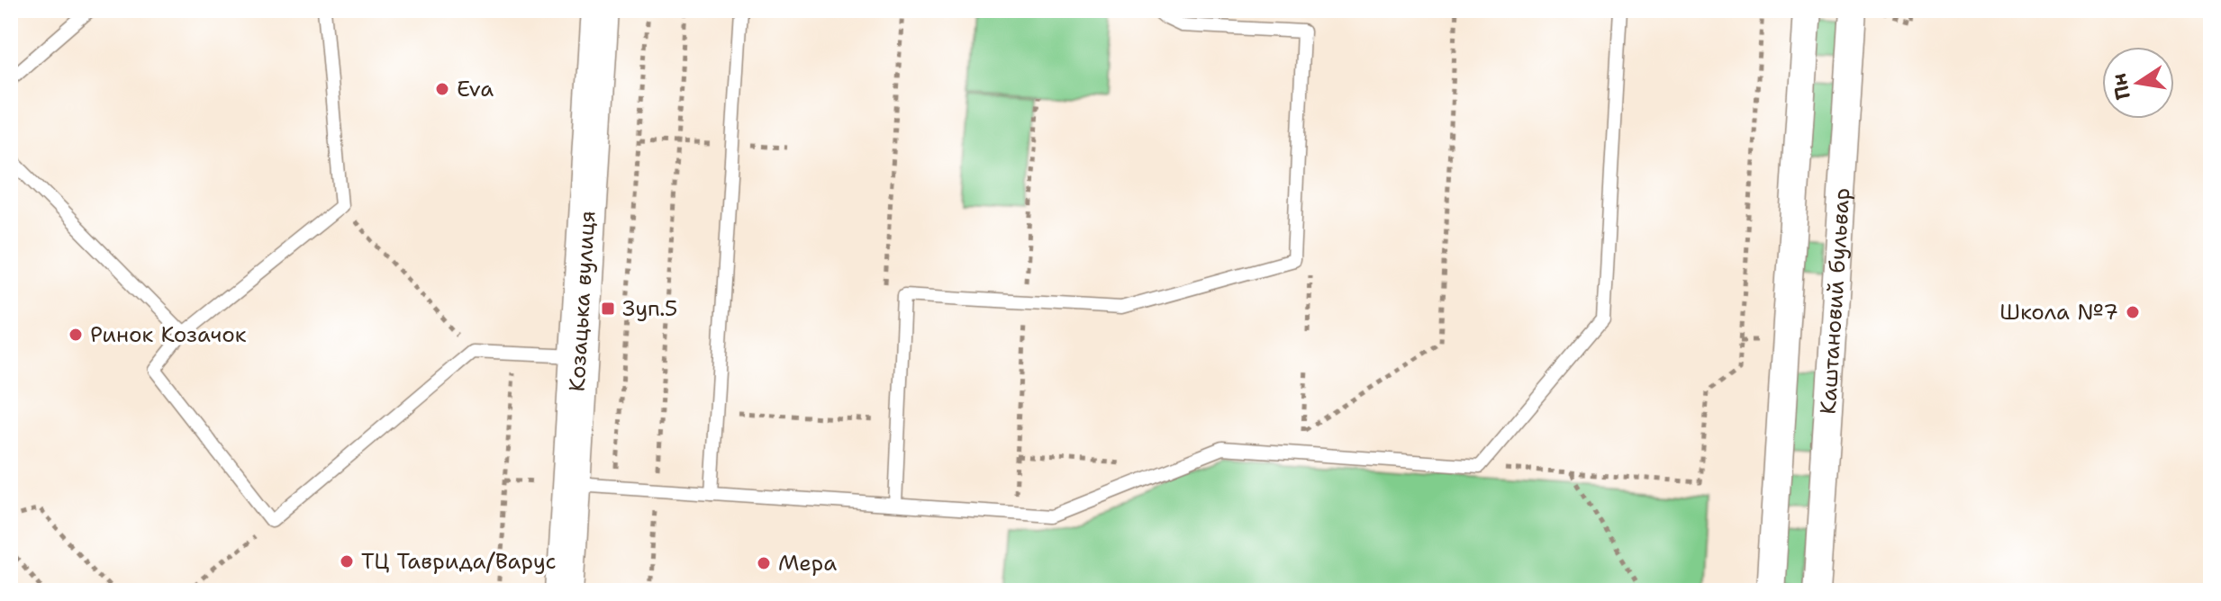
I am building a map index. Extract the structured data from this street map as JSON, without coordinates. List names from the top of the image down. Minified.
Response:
{"streets":{"street":["Козацька вулиця","Каштановий бульвар"]},"places":{"other":["Eva","Школа №7","Ринок Козачок","ТЦ Таврида/Варус","Мера"],"transit":["Зуп.5"]},"north":"left"}
